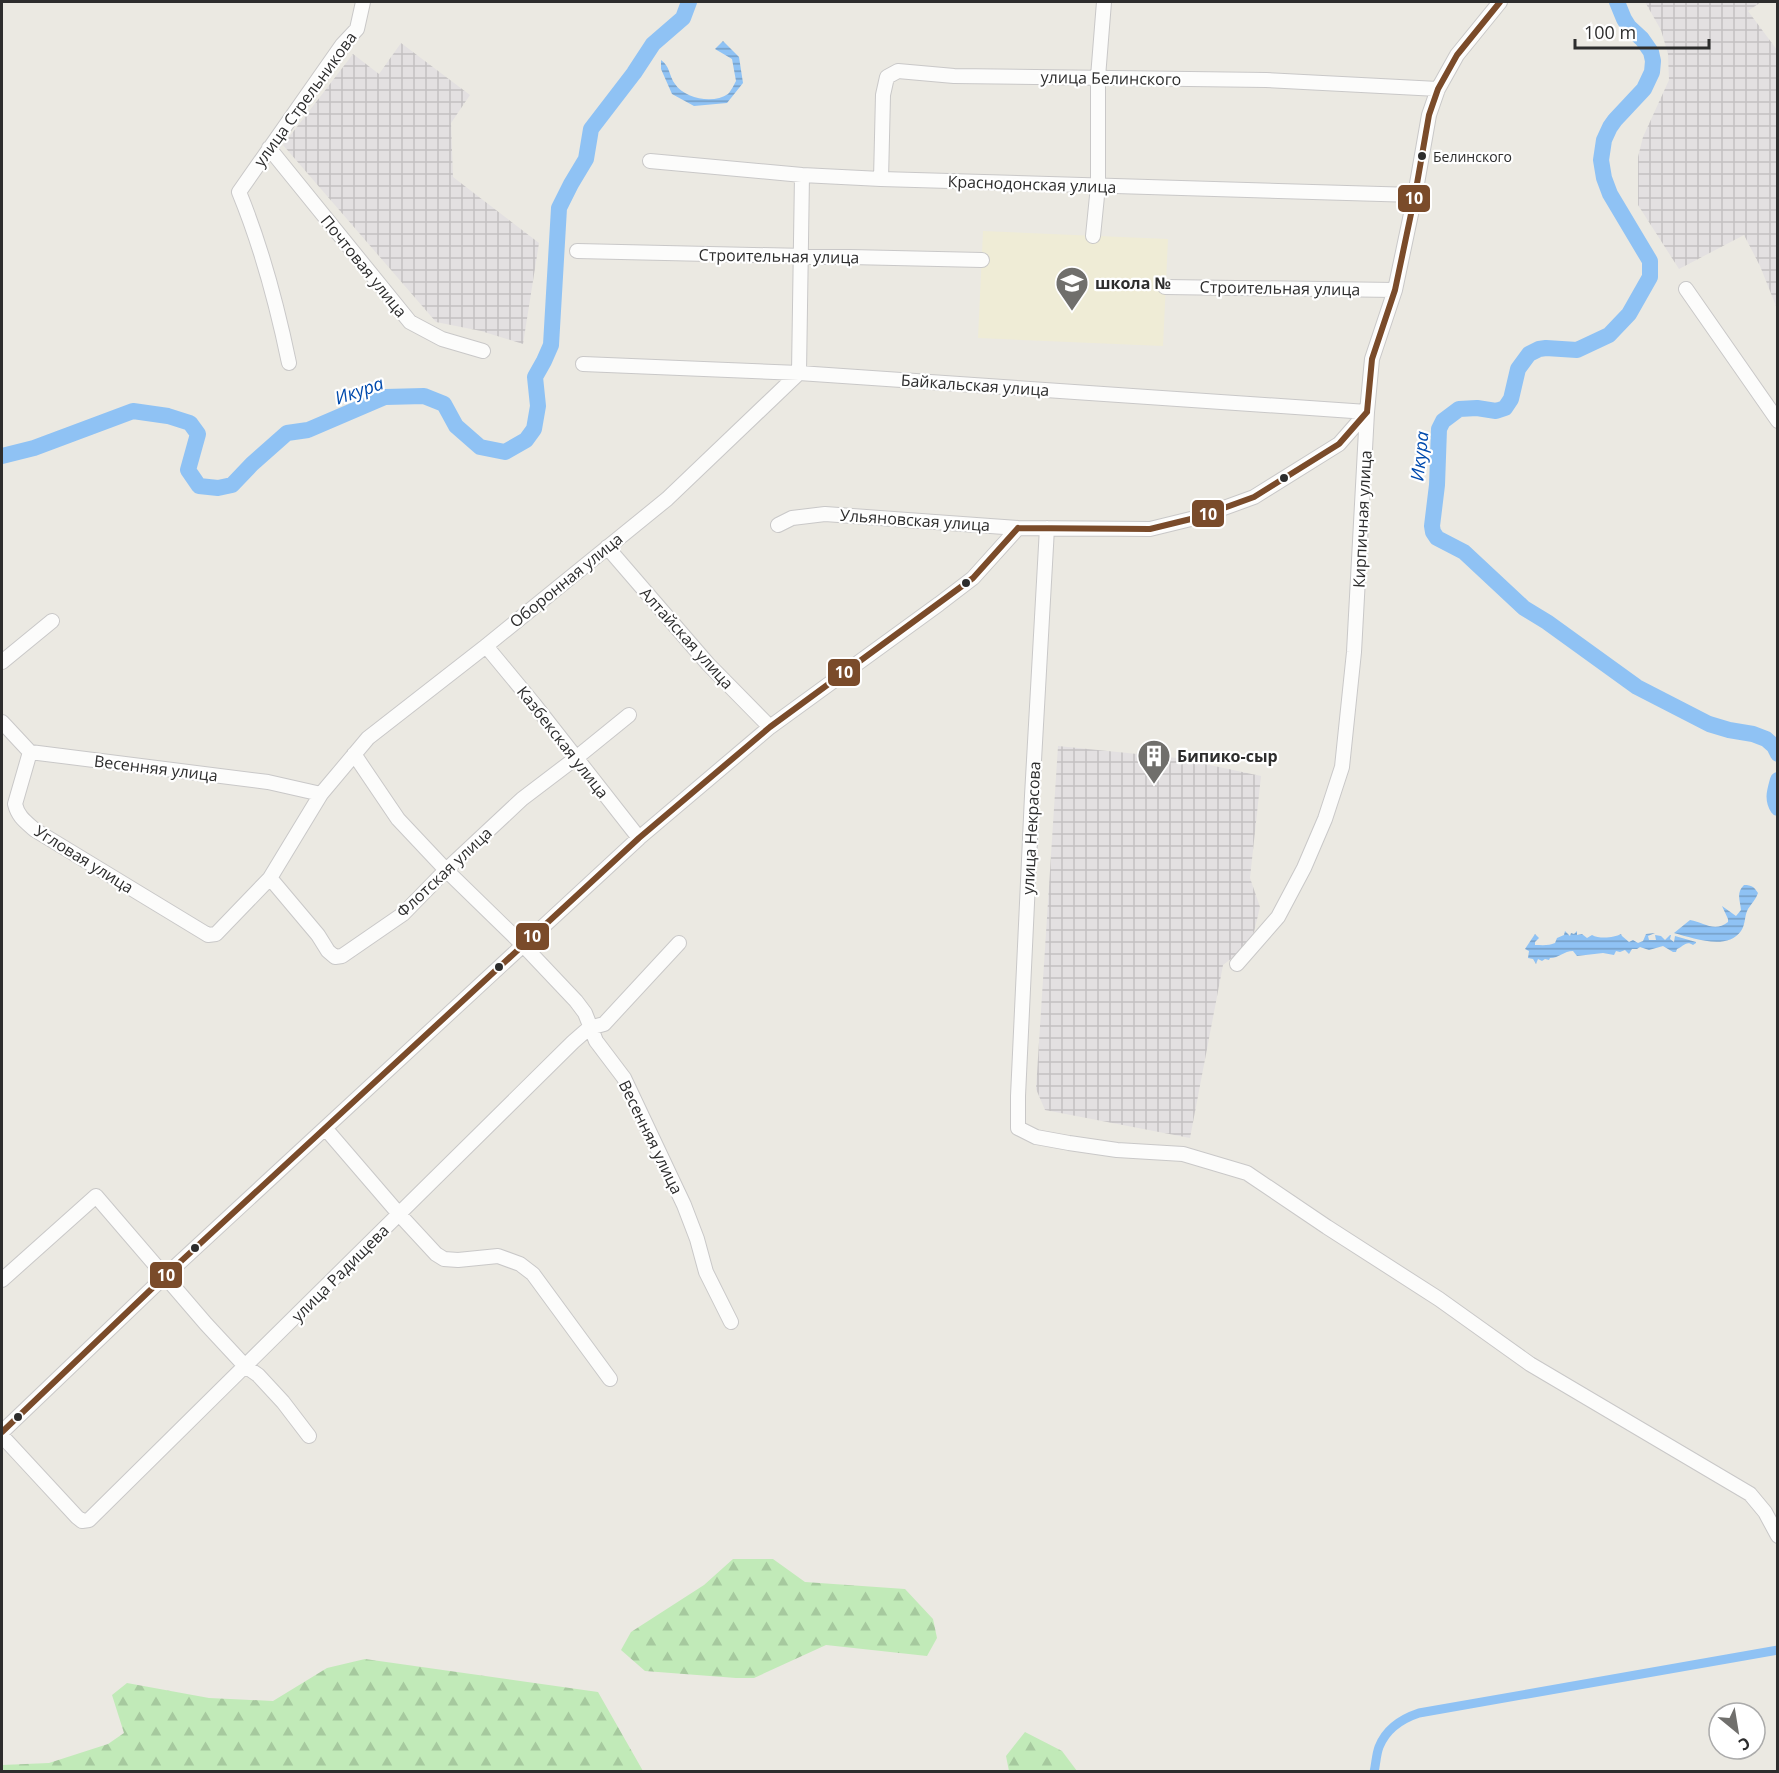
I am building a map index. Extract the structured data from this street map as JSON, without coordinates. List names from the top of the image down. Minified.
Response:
{"streets":{"street":["улица Белинского","улица Стрельникова","Краснодонская улица","Строительная улица","Почтовая улица","Байкальская улица","Кирпичная улица","Ульяновская улица","Оборонная улица","Алтайская улица","Казбекская улица","Весенняя улица","улица Некрасова","Угловая улица","Флотская улица","улица Радищева"]},"crossings":[["улица Белинского","Краснодонская улица"],["улица Белинского","Кирпичная улица"],["улица Стрельникова","Почтовая улица"],["Краснодонская улица","Кирпичная улица"],["Строительная улица","Кирпичная улица"],["Байкальская улица","Кирпичная улица"],["Байкальская улица","Ульяновская улица"],["Байкальская улица","Оборонная улица"],["Кирпичная улица","Ульяновская улица"],["Ульяновская улица","улица Некрасова"],["Оборонная улица","Алтайская улица"],["Оборонная улица","Казбекская улица"],["Оборонная улица","Весенняя улица"],["Оборонная улица","Угловая улица"],["Оборонная улица","Флотская улица"],["Казбекская улица","Флотская улица"],["Весенняя улица","Угловая улица"],["Весенняя улица","Флотская улица"],["Весенняя улица","улица Радищева"]],"water":["Икура"],"places":{"other":["Белинского"],"school or university":["школа №"],"building":["Бипико-сыр"]},"lines":["transit line 10"],"scale_bar":"100 m","north":"bottom right"}
